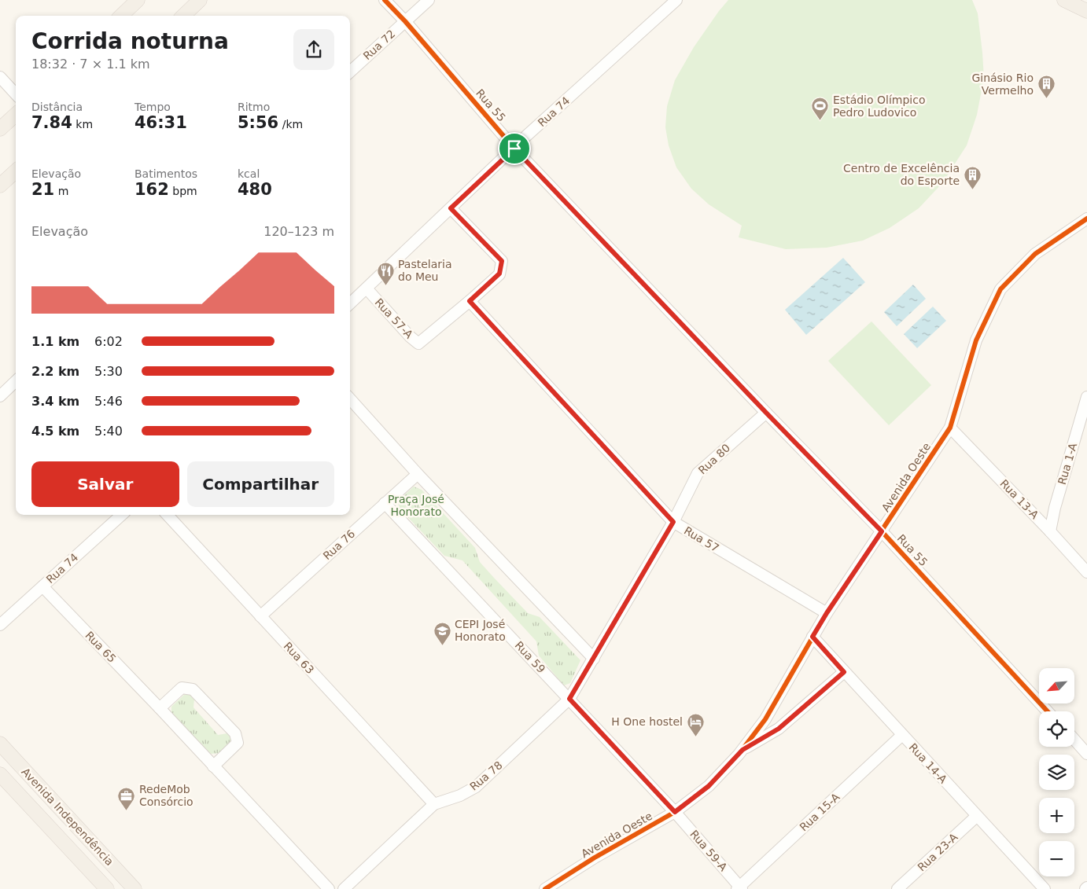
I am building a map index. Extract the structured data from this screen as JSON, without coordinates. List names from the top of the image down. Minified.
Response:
{"streets":{"main road":["Avenida Independência"],"street":["Rua 72","Rua 55","Rua 74","Rua 57-A","Rua 80","Rua 1-A","Avenida Oeste","Rua 13-A","Rua 57","Rua 76","Rua 65","Rua 59","Rua 63","Rua 14-A","Rua 78","Rua 15-A","Rua 59-A","Rua 23-A"]},"crossings":[["Rua 72","Rua 55"],["Rua 55","Rua 74"],["Rua 55","Rua 80"],["Rua 55","Avenida Oeste"],["Rua 74","Rua 57-A"],["Rua 74","Rua 65"],["Rua 57-A","Rua 57"],["Rua 80","Rua 57"],["Rua 80","Rua 78"],["Rua 1-A","Rua 13-A"],["Avenida Oeste","Rua 13-A"],["Avenida Oeste","Rua 57"],["Avenida Oeste","Rua 59"],["Avenida Oeste","Rua 14-A"],["Avenida Oeste","Rua 59-A"],["Rua 76","Rua 59"],["Rua 76","Rua 63"],["Rua 59","Rua 78"],["Rua 59","Rua 59-A"],["Rua 63","Rua 78"],["Rua 14-A","Rua 15-A"],["Rua 14-A","Rua 23-A"],["Rua 15-A","Rua 59-A"]],"parks":["Praça José Honorato"],"places":{"building":["Ginásio Rio Vermelho","Centro de Excelência do Esporte"],"sports":["Estádio Olímpico Pedro Ludovico"],"restaurant":["Pastelaria do Meu"],"school or university":["CEPI José Honorato"],"hotel":["H One hostel"],"office":["RedeMob Consórcio"]},"north":"bottom left","page":{"heading":["Corrida noturna","18:32 · 7 × 1.1 km"],"stats":[["Distância","7.84 km"],["Tempo","46:31"],["Ritmo","5:56 /km"],["Elevação","21 m"],["Batimentos","162 bpm"],["kcal","480"]],"chart":["Elevação","120–123 m"],"list":[{"name":"1.1 km","note":"6:02"},{"name":"2.2 km","note":"5:30"},{"name":"3.4 km","note":"5:46"},{"name":"4.5 km","note":"5:40"}],"buttons":["Salvar","Compartilhar"],"map_buttons":["+","−"]}}
